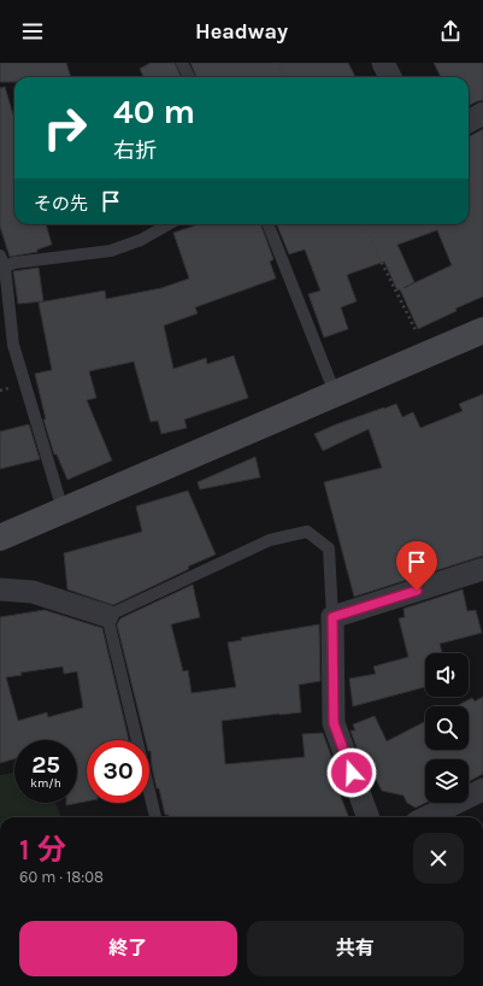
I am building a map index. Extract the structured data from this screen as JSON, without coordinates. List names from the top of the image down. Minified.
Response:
{"page":{"header":"Headway","turn":["40 m","右折"],"then":"その先","speed":"25 km/h","limit":"30","heading":["1 分","60 m · 18:08"],"buttons":["終了","共有"]}}
